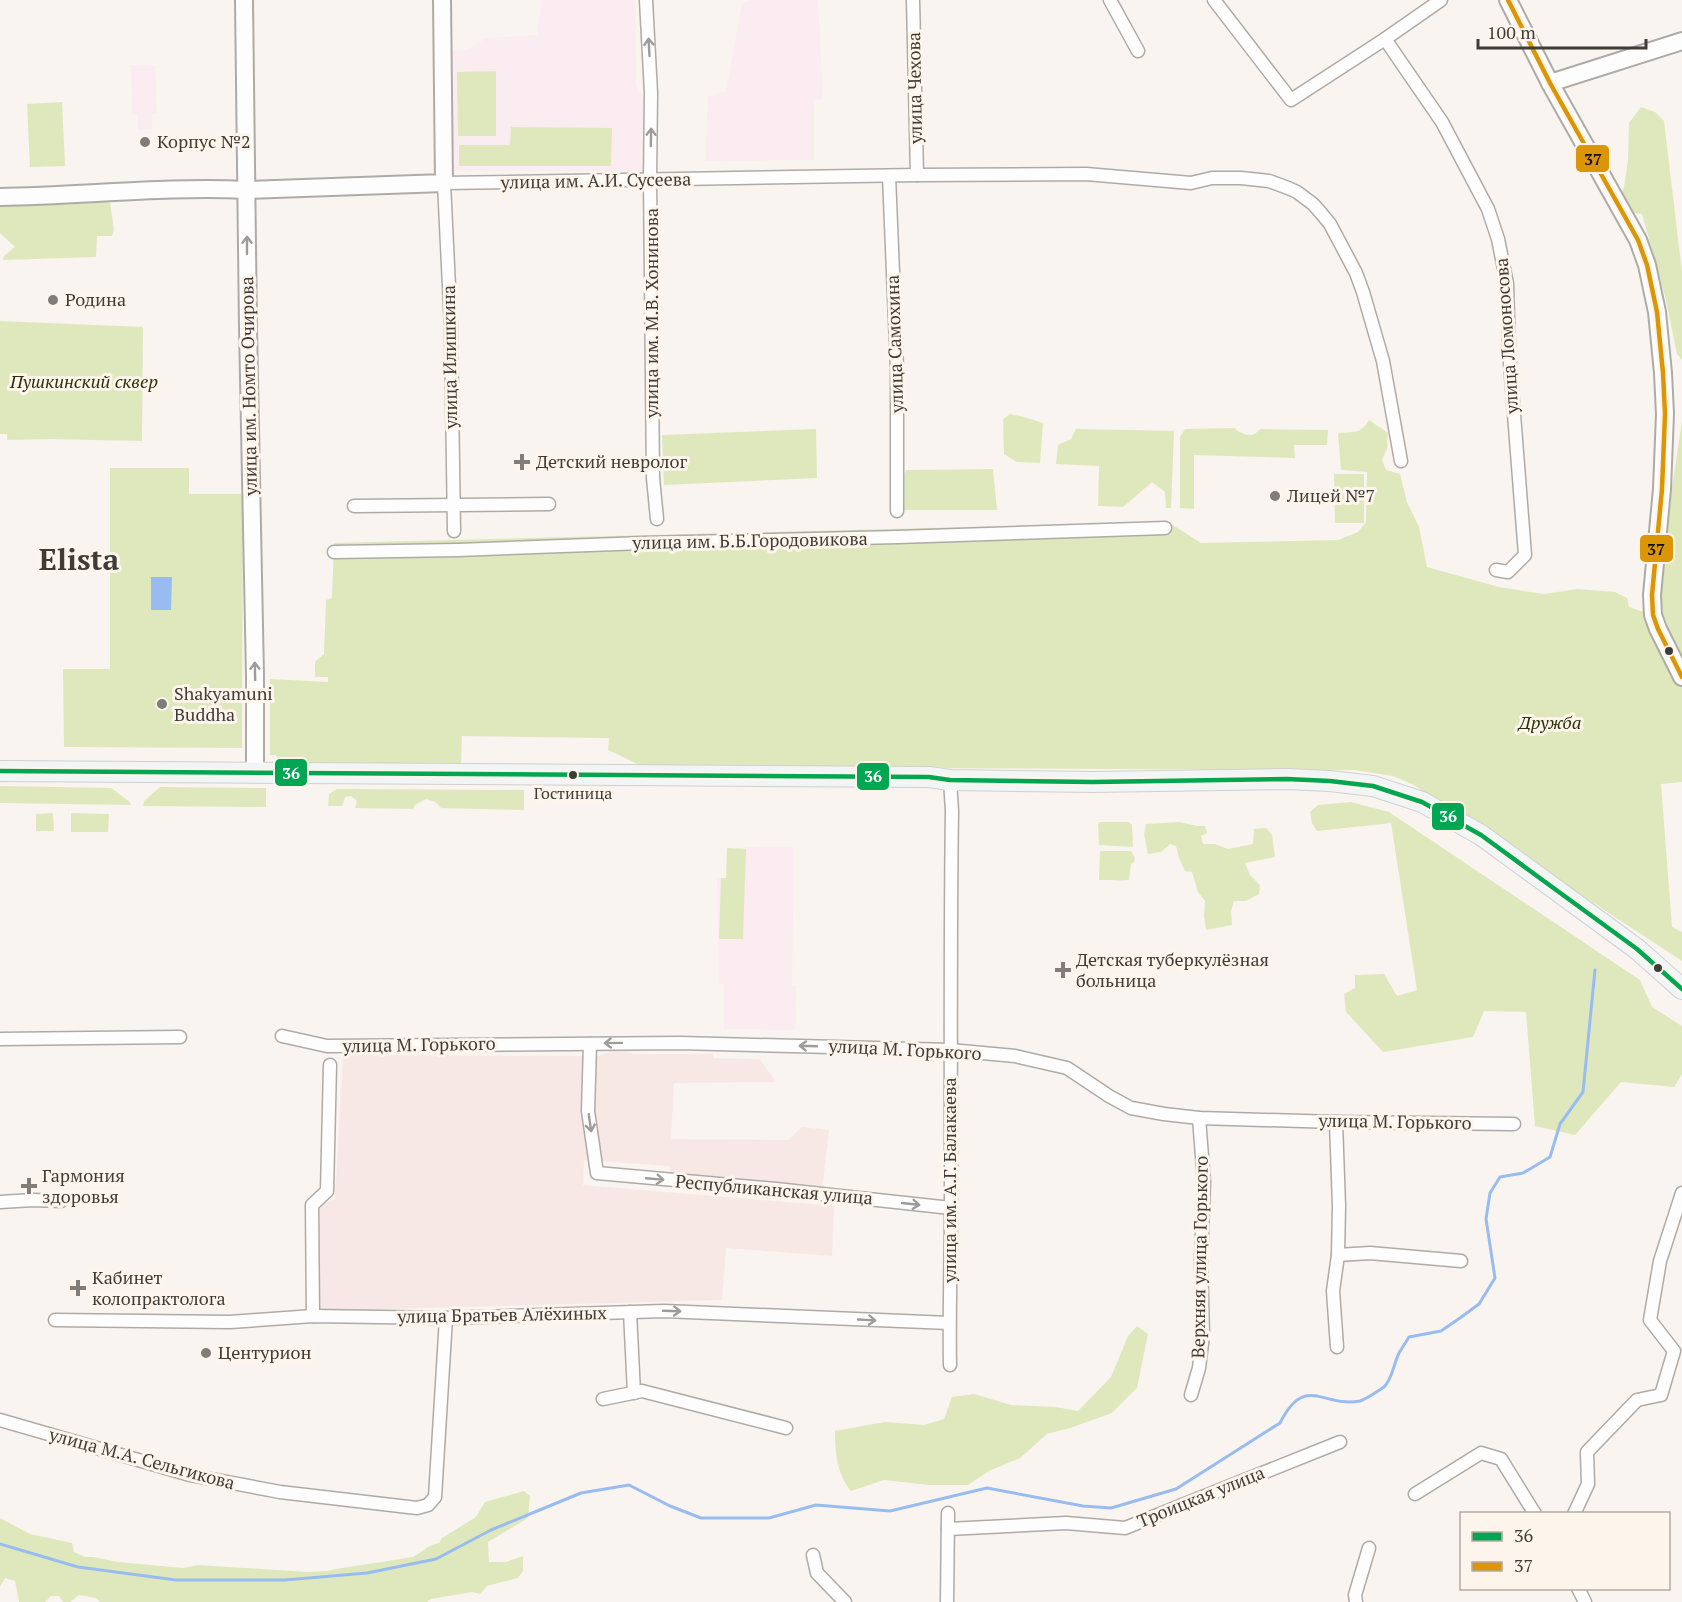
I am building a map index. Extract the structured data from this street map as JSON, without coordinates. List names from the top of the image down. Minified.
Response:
{"streets":{"street":["улица Чехова","улица им. А.И. Сусеева","улица им. М.В. Хонинова","улица Ломоносова","улица Самохина","улица Илишкина","улица им. Номто Очирова","улица им. Б.Б.Городовикова","улица М. Горького","улица им. А.Г. Балакаева","Республиканская улица","Верхняя улица Горького","улица Братьев Алёхиных","улица М.А. Сельгикова","Троицкая улица"]},"crossings":[["улица Чехова","улица им. А.И. Сусеева"],["улица им. А.И. Сусеева","улица им. М.В. Хонинова"],["улица им. А.И. Сусеева","улица Самохина"],["улица им. А.И. Сусеева","улица Илишкина"],["улица им. А.И. Сусеева","улица им. Номто Очирова"],["улица М. Горького","улица им. А.Г. Балакаева"],["улица М. Горького","Республиканская улица"],["улица М. Горького","Верхняя улица Горького"],["улица им. А.Г. Балакаева","Республиканская улица"],["улица им. А.Г. Балакаева","улица Братьев Алёхиных"],["улица Братьев Алёхиных","улица М.А. Сельгикова"]],"one_way":["улица им. Номто Очирова","Республиканская улица"],"districts":["Elista"],"parks":["Пушкинский сквер","Дружба"],"places":{"other":["Корпус №2","Родина","Лицей №7","Shakyamuni Buddha","Гостиница","Центурион"],"health":["Детский невролог","Детская туберкулёзная больница","Гармония здоровья","Кабинет колопрактолога"]},"lines":["transit line 37","transit line 36"],"legend":["36","37"],"scale_bar":"100 m"}
